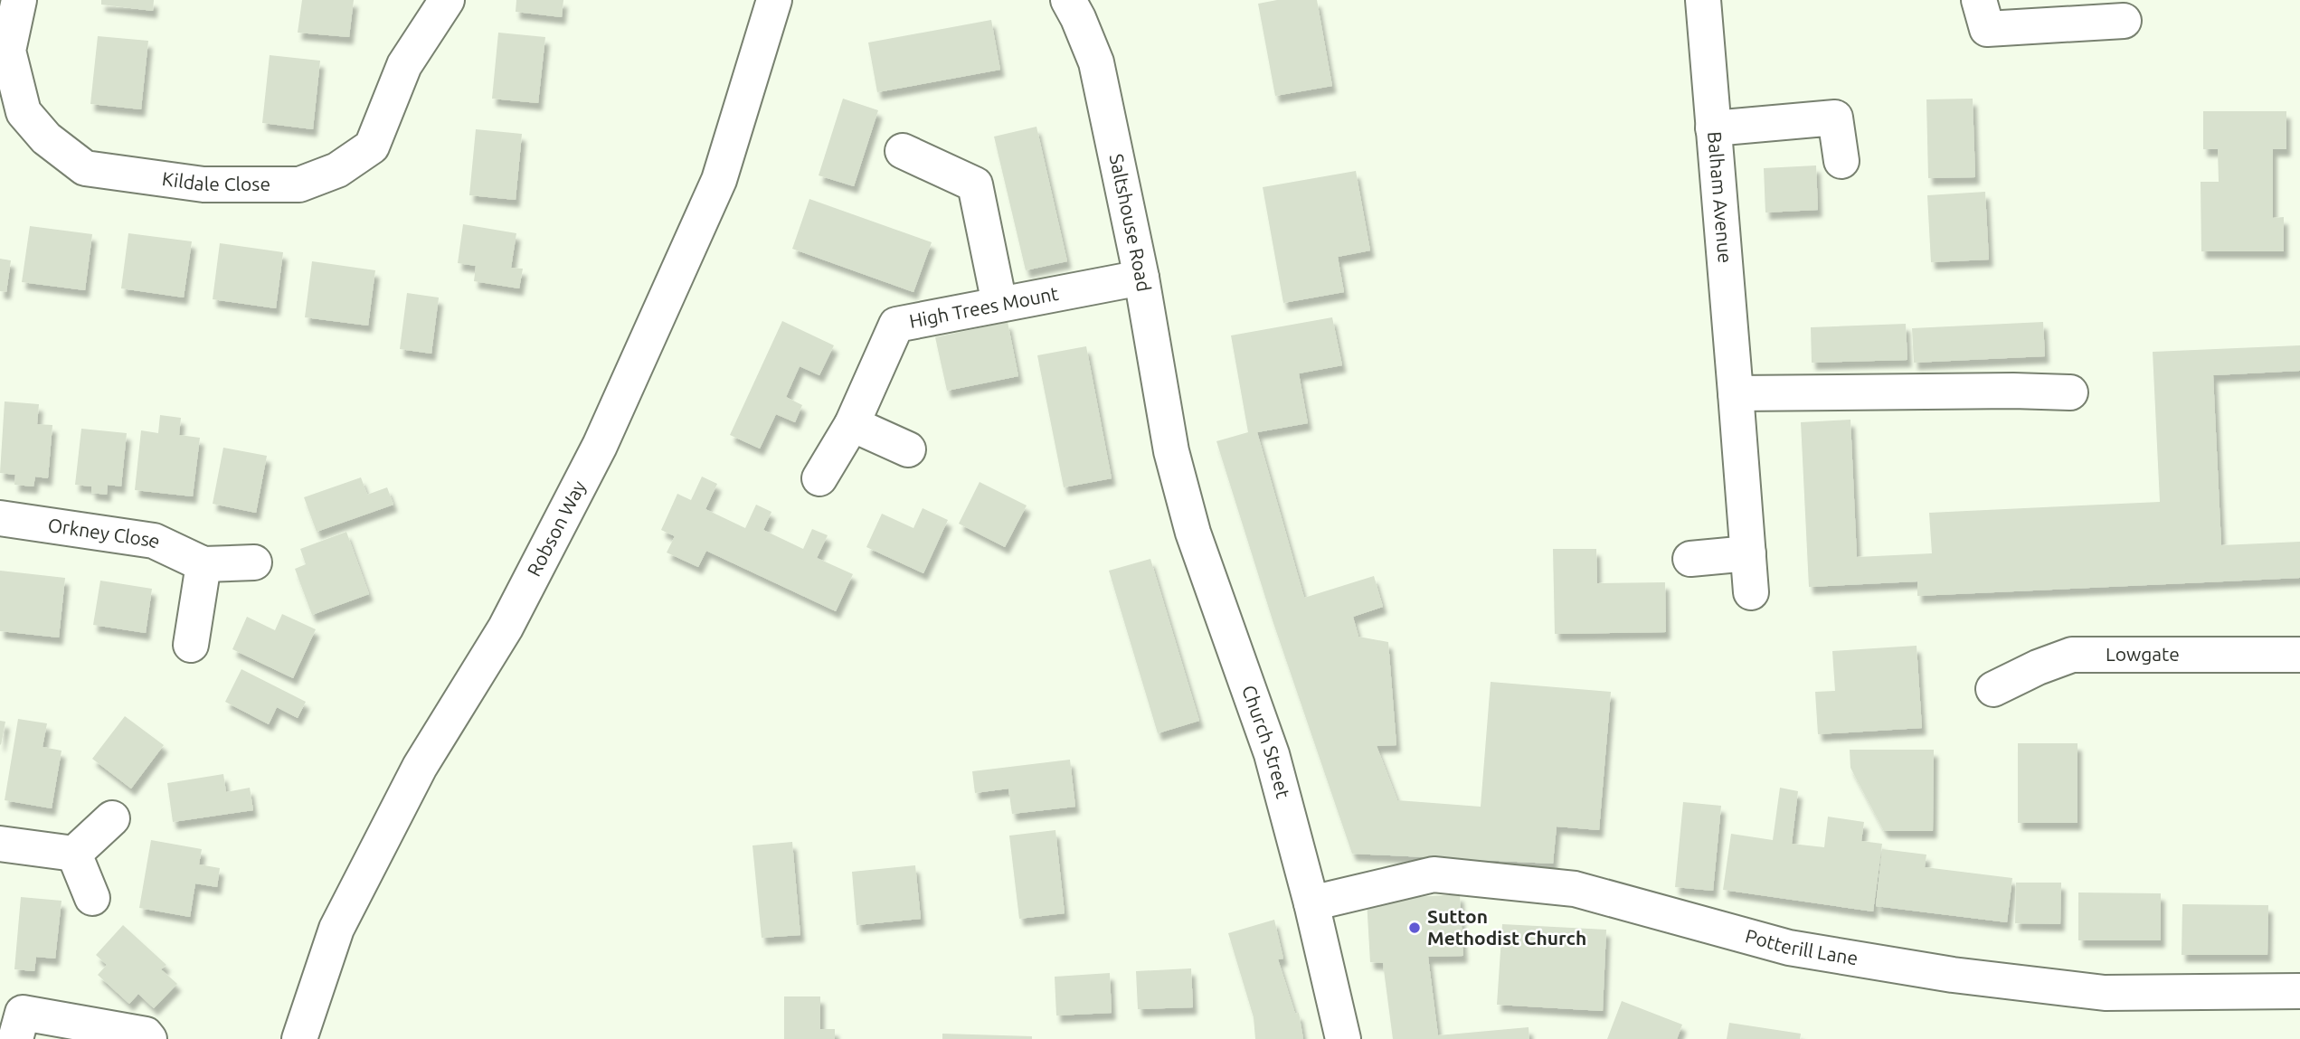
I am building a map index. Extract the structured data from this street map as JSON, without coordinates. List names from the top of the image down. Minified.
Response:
{"streets":{"street":["Kildale Close","Balham Avenue","Saltshouse Road","High Trees Mount","Robson Way","Orkney Close","Lowgate","Church Street","Potterill Lane"]},"crossings":[["Saltshouse Road","High Trees Mount"],["Saltshouse Road","Church Street"],["Church Street","Potterill Lane"]],"places":["Sutton Methodist Church"]}
